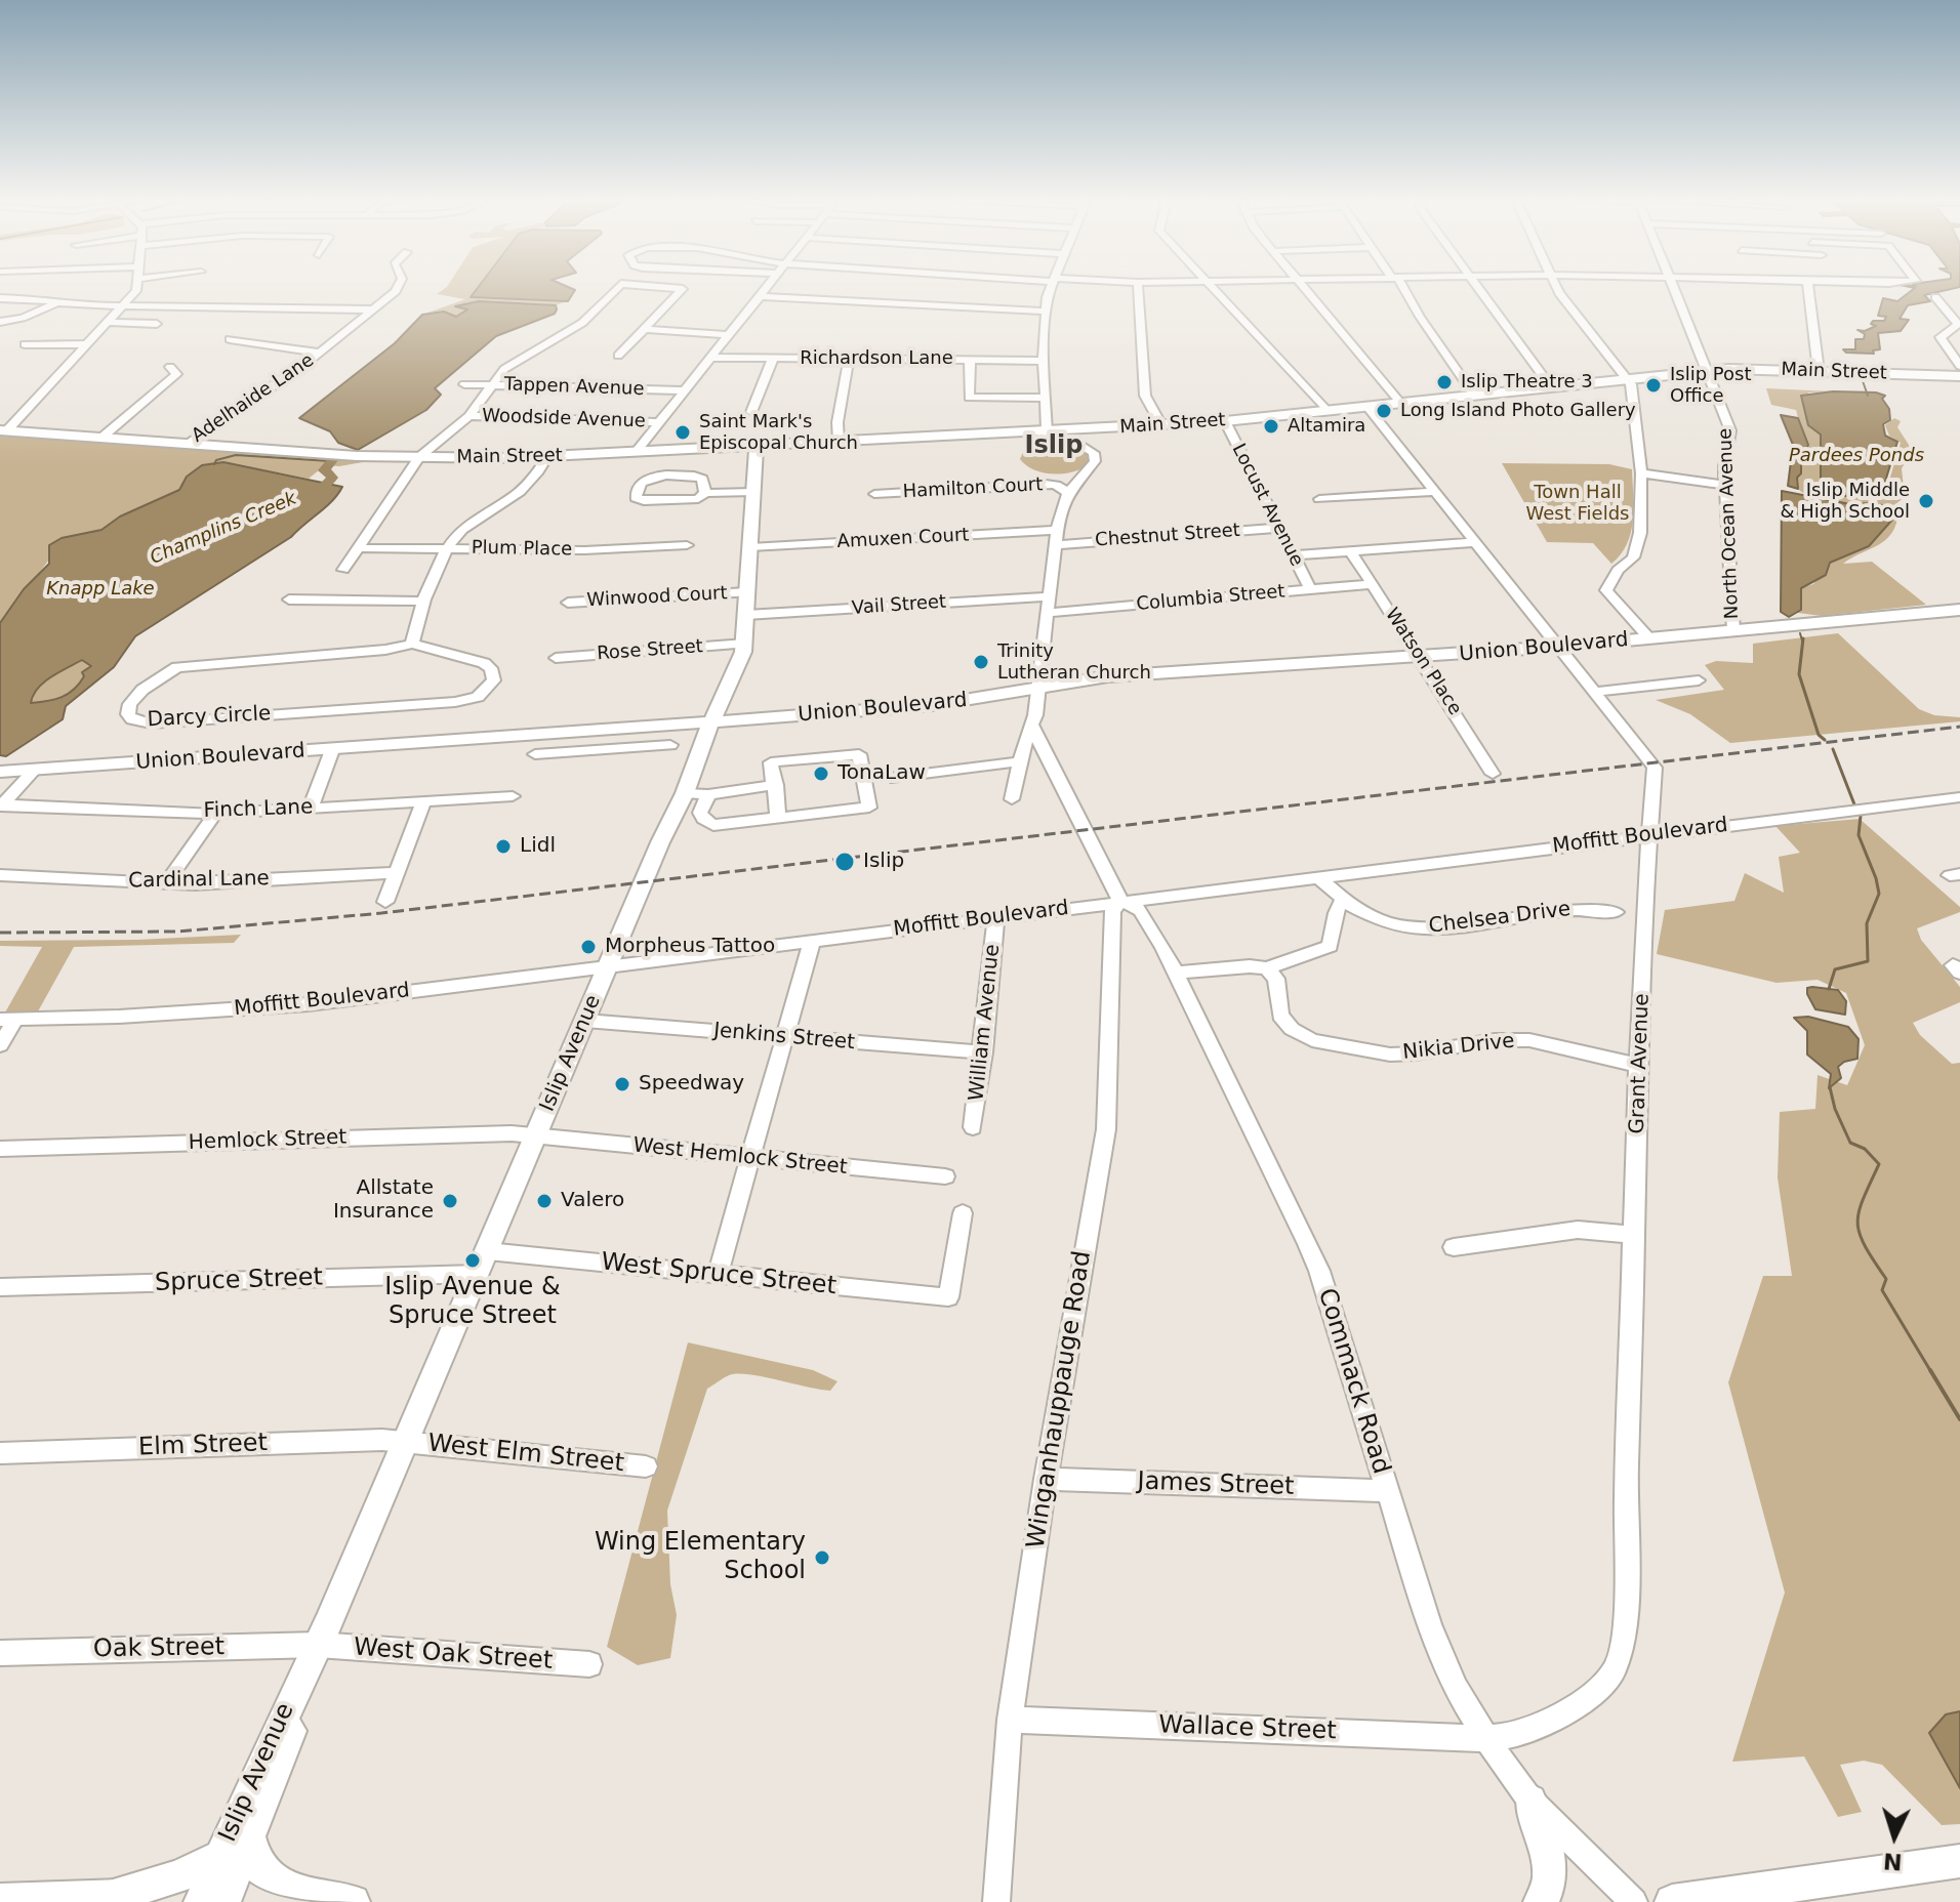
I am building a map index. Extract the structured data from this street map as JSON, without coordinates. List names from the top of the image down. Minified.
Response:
{"streets":{"main road":["Main Street","Union Boulevard","Islip Avenue"],"street":["Richardson Lane","Tappen Avenue","Adelhaide Lane","Woodside Avenue","Hamilton Court","Locust Avenue","North Ocean Avenue","Chestnut Street","Amuxen Court","Plum Place","Winwood Court","Columbia Street","Vail Street","Rose Street","Watson Place","Darcy Circle","Finch Lane","Moffitt Boulevard","Cardinal Lane","Chelsea Drive","William Avenue","Jenkins Street","Nikia Drive","Grant Avenue","Hemlock Street","West Hemlock Street","West Spruce Street","Spruce Street","Commack Road","Winganhauppauge Road","Elm Street","West Elm Street","James Street","Oak Street","West Oak Street","Wallace Street"]},"crossings":[["Main Street","Adelhaide Lane"],["Main Street","Locust Avenue"],["Main Street","North Ocean Avenue"],["Main Street","Islip Avenue"],["Main Street","Grant Avenue"],["Locust Avenue","Chestnut Street"],["Locust Avenue","Columbia Street"],["North Ocean Avenue","Union Boulevard"],["Amuxen Court","Islip Avenue"],["Winwood Court","Islip Avenue"],["Columbia Street","Watson Place"],["Vail Street","Islip Avenue"],["Union Boulevard","Watson Place"],["Union Boulevard","Islip Avenue"],["Union Boulevard","Grant Avenue"],["Rose Street","Islip Avenue"],["Moffitt Boulevard","Chelsea Drive"],["Moffitt Boulevard","William Avenue"],["Moffitt Boulevard","Islip Avenue"],["Moffitt Boulevard","Grant Avenue"],["Moffitt Boulevard","Commack Road"],["Moffitt Boulevard","Winganhauppauge Road"],["William Avenue","Jenkins Street"],["Jenkins Street","Islip Avenue"],["Nikia Drive","Grant Avenue"],["Islip Avenue","Hemlock Street"],["Islip Avenue","West Hemlock Street"],["Islip Avenue","West Spruce Street"],["Islip Avenue","Spruce Street"],["Islip Avenue","Elm Street"],["Islip Avenue","West Elm Street"],["Islip Avenue","Oak Street"],["Islip Avenue","West Oak Street"],["Grant Avenue","Commack Road"],["Grant Avenue","Wallace Street"],["Hemlock Street","West Hemlock Street"],["Commack Road","Winganhauppauge Road"],["Commack Road","James Street"],["Commack Road","Wallace Street"],["Winganhauppauge Road","James Street"],["Winganhauppauge Road","Wallace Street"],["Elm Street","West Elm Street"],["Oak Street","West Oak Street"]],"districts":["Islip"],"water":["Pardees Ponds","Champlins Creek","Knapp Lake"],"parks":["Town Hall West Fields"],"places":["Islip Theatre 3","Islip Post Office","Long Island Photo Gallery","Altamira","Saint Mark's Episcopal Church","Islip Middle & High School","Trinity Lutheran Church","TonaLaw","Lidl","Islip","Morpheus Tattoo","Speedway","Allstate Insurance","Valero","Islip Avenue & Spruce Street","Wing Elementary School"],"north":"bottom"}
